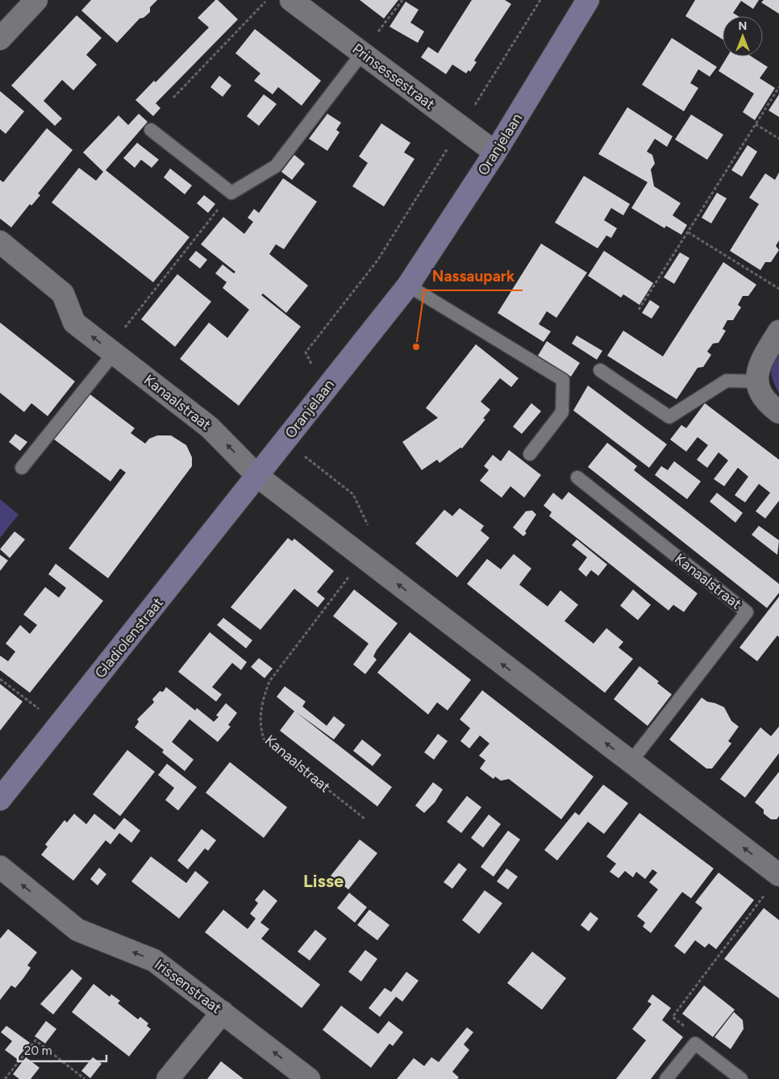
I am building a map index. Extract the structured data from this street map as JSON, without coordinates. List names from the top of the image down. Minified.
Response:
{"streets":{"main road":["Oranjelaan","Gladiolenstraat"],"street":["Prinsessestraat","Kanaalstraat","Irissenstraat"]},"crossings":[["Prinsessestraat","Oranjelaan"],["Oranjelaan","Kanaalstraat"],["Oranjelaan","Gladiolenstraat"],["Kanaalstraat","Gladiolenstraat"]],"one_way":["Kanaalstraat","Irissenstraat"],"districts":["Lisse"],"places":["Nassaupark"],"scale_bar":"20 m","north":"top"}
